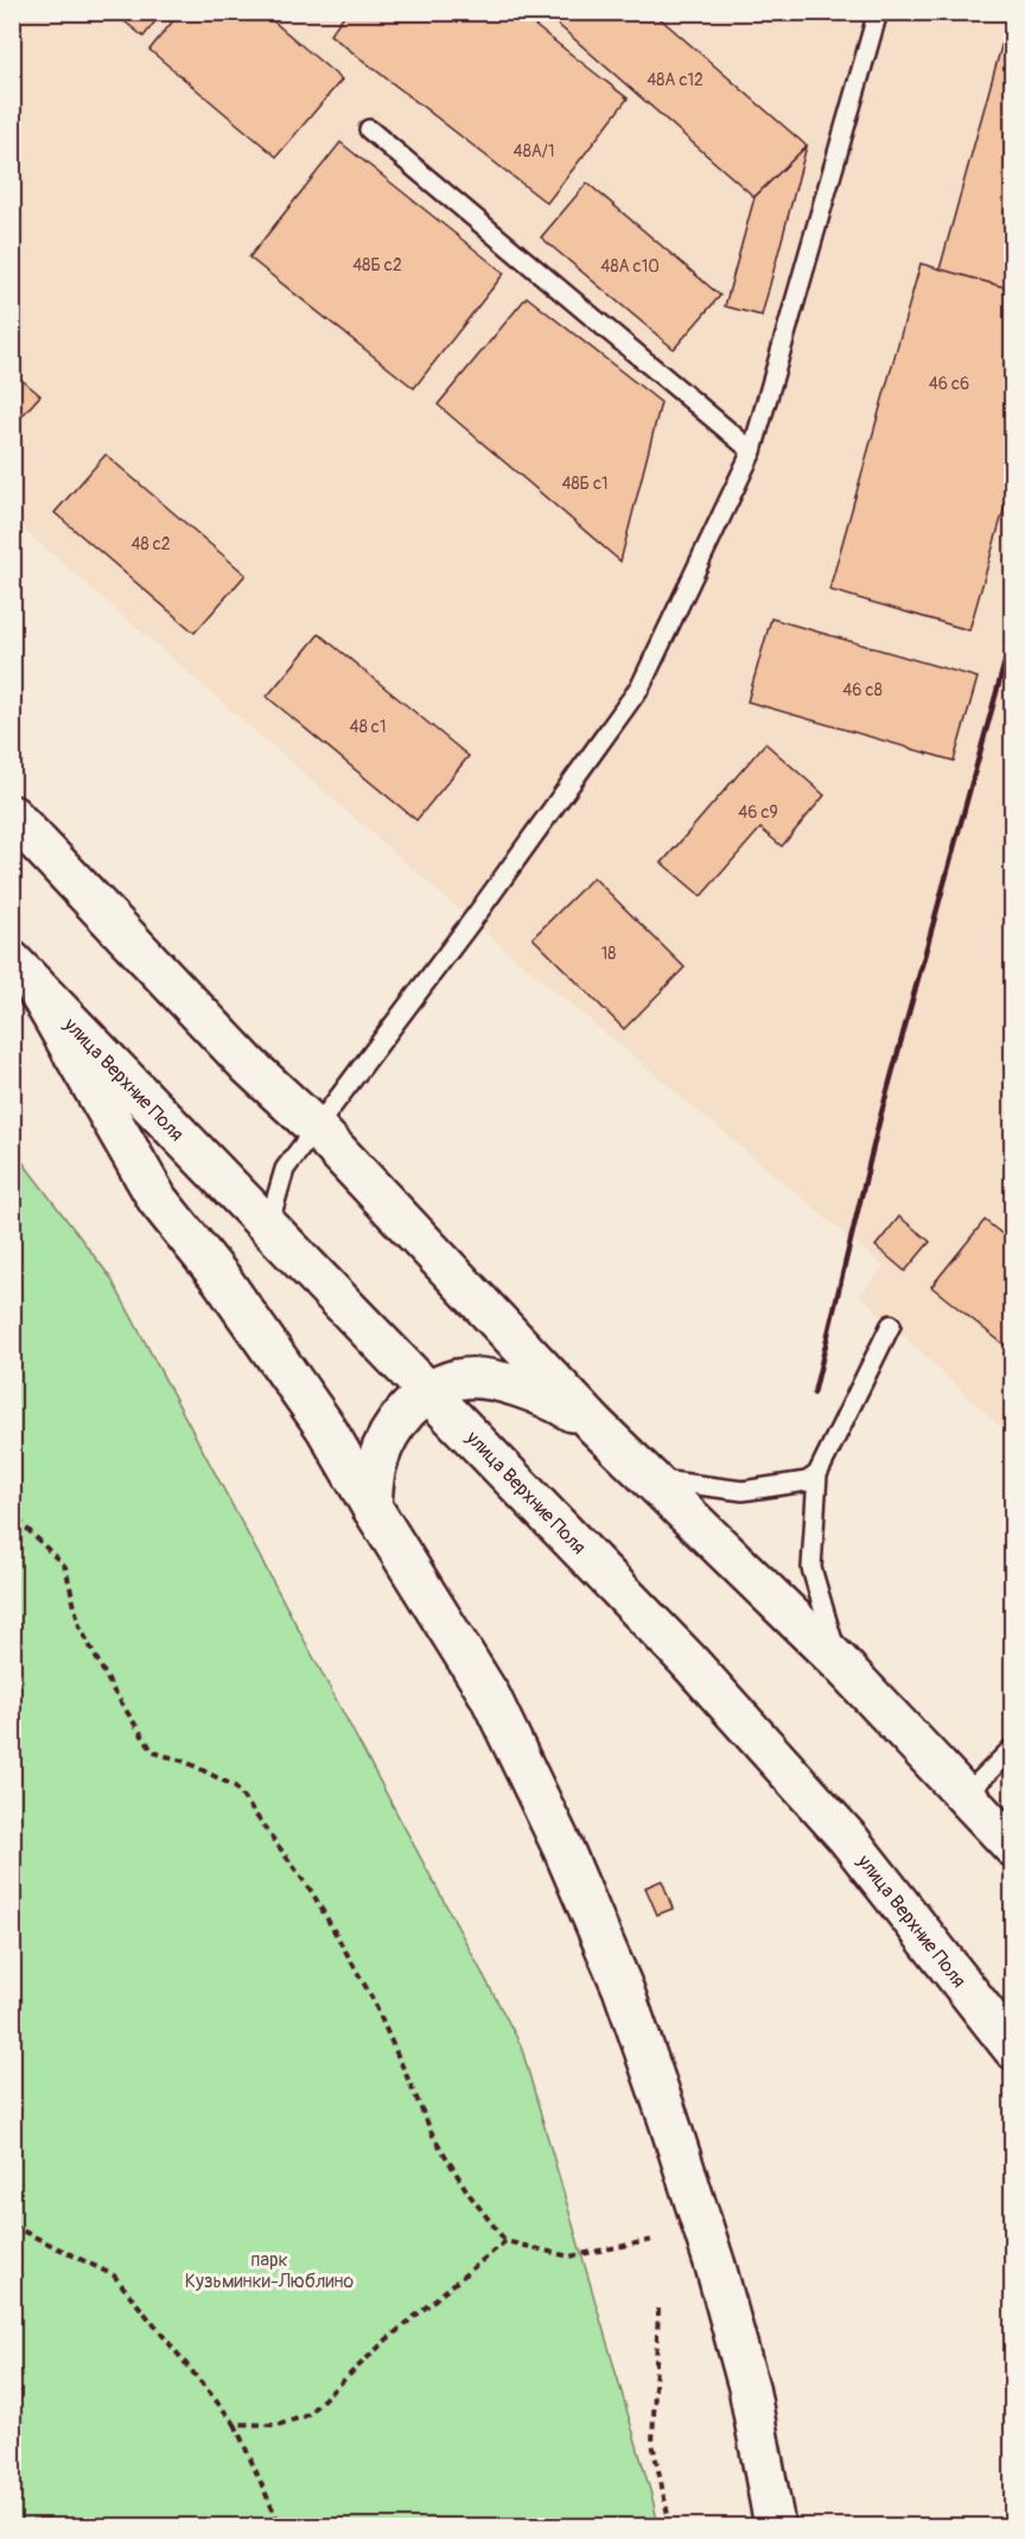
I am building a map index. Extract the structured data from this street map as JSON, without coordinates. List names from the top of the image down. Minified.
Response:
{"streets":{"main road":["улица Верхние Поля"]},"parks":["парк Кузьминки-Люблино"],"house_numbers":["48А с12","48А/1","48Б с2","48А с10","46 с6","48Б с1","48 с2","46 с8","48 с1","46 с9","18"]}
